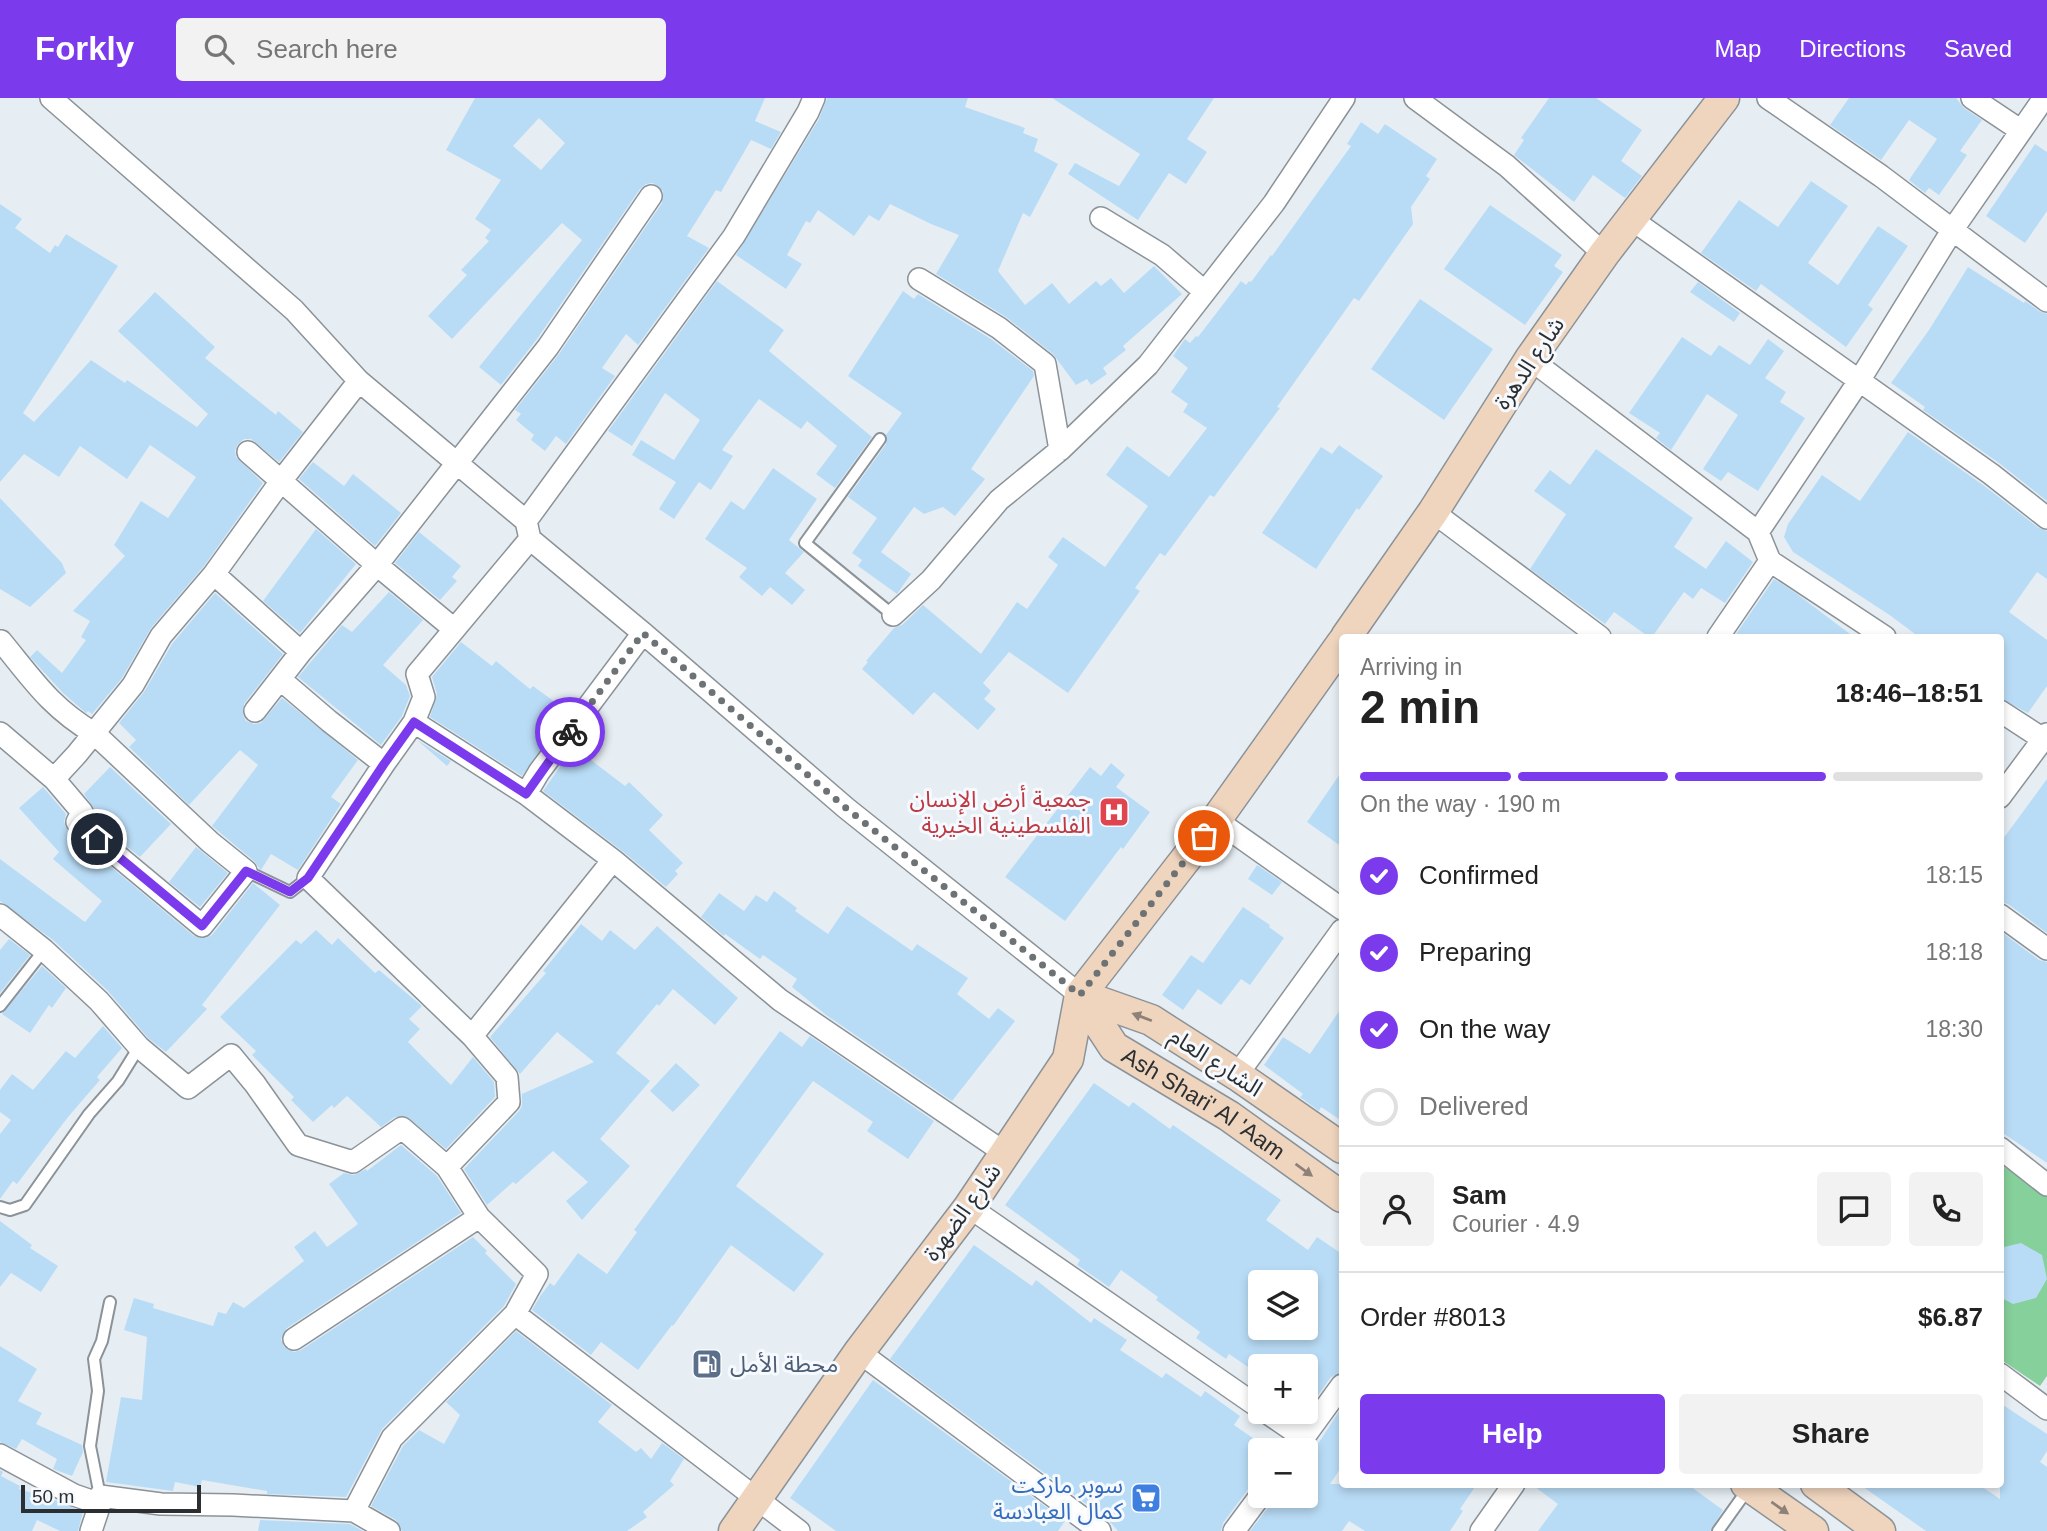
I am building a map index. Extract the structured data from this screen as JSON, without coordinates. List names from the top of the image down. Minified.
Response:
{"streets":{"street":["شارع الدهرة","الشارع العام","Ash Shari' Al 'Aam","شارع الضهرة"]},"crossings":[["شارع الدهرة","شارع الضهرة"],["الشارع العام","Ash Shari' Al 'Aam"],["الشارع العام","شارع الضهرة"],["Ash Shari' Al 'Aam","شارع الضهرة"]],"places":{"hospital":["جمعية أرض الإنسان الفلسطينية الخيرية"],"fuel station":["محطة الأمل"],"supermarket":["سوبر ماركت كمال العبادسة"]},"scale_bar":"50 m","page":{"header":"Forkly","search":"Search here","nav":["Map","Directions","Saved"],"heading":["2 min","Arriving in","18:46–18:51"],"panel":["Sam","Courier · 4.9","Order #8013","$6.87"],"bar":"On the way · 190 m","list":[["Confirmed","18:15"],["Preparing","18:18"],["On the way","18:30"],"Delivered"],"map_buttons":["+","−"],"buttons":["Help","Share"],"scale":"50 m"}}
